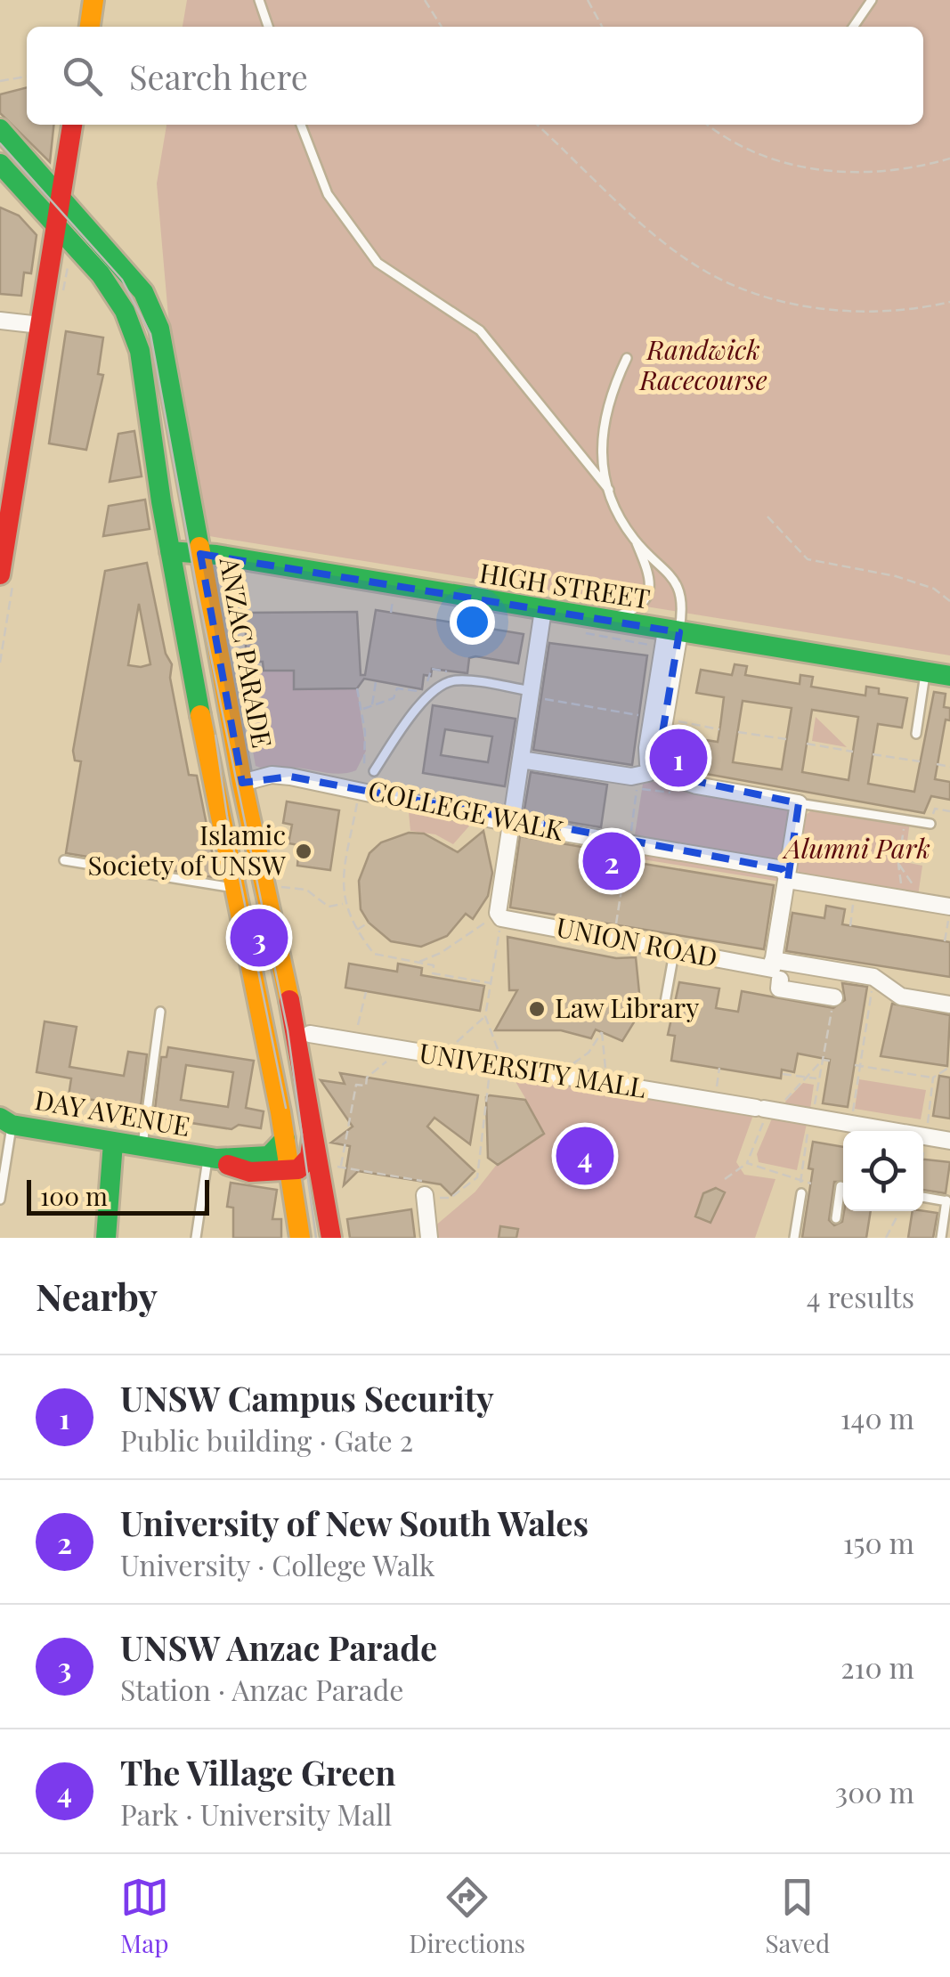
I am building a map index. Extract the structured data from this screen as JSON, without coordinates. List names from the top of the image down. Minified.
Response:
{"streets":{"main road":["HIGH STREET","ANZAC PARADE","DAY AVENUE"],"street":["COLLEGE WALK","UNION ROAD","UNIVERSITY MALL"]},"crossings":[["HIGH STREET","ANZAC PARADE"],["ANZAC PARADE","COLLEGE WALK"],["ANZAC PARADE","DAY AVENUE"]],"parks":["Randwick Racecourse","Alumni Park"],"places":["Islamic Society of UNSW","Law Library"],"scale_bar":"100 m","page":{"search":"Search here","pins":["1","2","3","4"],"scale":"100 m","heading":["Nearby","4 results"],"list":[{"mark":"1","name":"UNSW Campus Security","note":"Public building · Gate 2","value":"140 m"},{"mark":"2","name":"University of New South Wales","note":"University · College Walk","value":"150 m"},{"mark":"3","name":"UNSW Anzac Parade","note":"Station · Anzac Parade","value":"210 m"},{"mark":"4","name":"The Village Green","note":"Park · University Mall","value":"300 m"}],"nav":["Map","Directions","Saved"]}}
